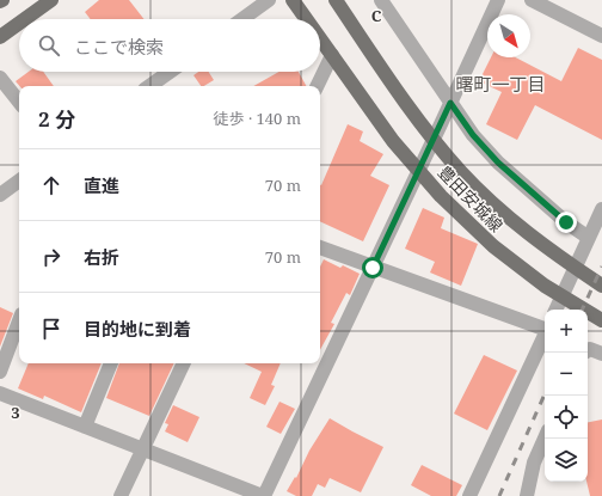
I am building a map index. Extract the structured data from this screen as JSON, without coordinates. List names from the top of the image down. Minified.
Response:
{"streets":{"main road":["豊田安城線"]},"districts":["曙町一丁目"],"north":"bottom right","page":{"search":"ここで検索","heading":["2 分","徒歩 · 140 m"],"list":[["直進","70 m"],["右折","70 m"],"目的地に到着"],"map_buttons":["+","−"]},"grid":{"columns":["C"],"rows":["3"]}}
